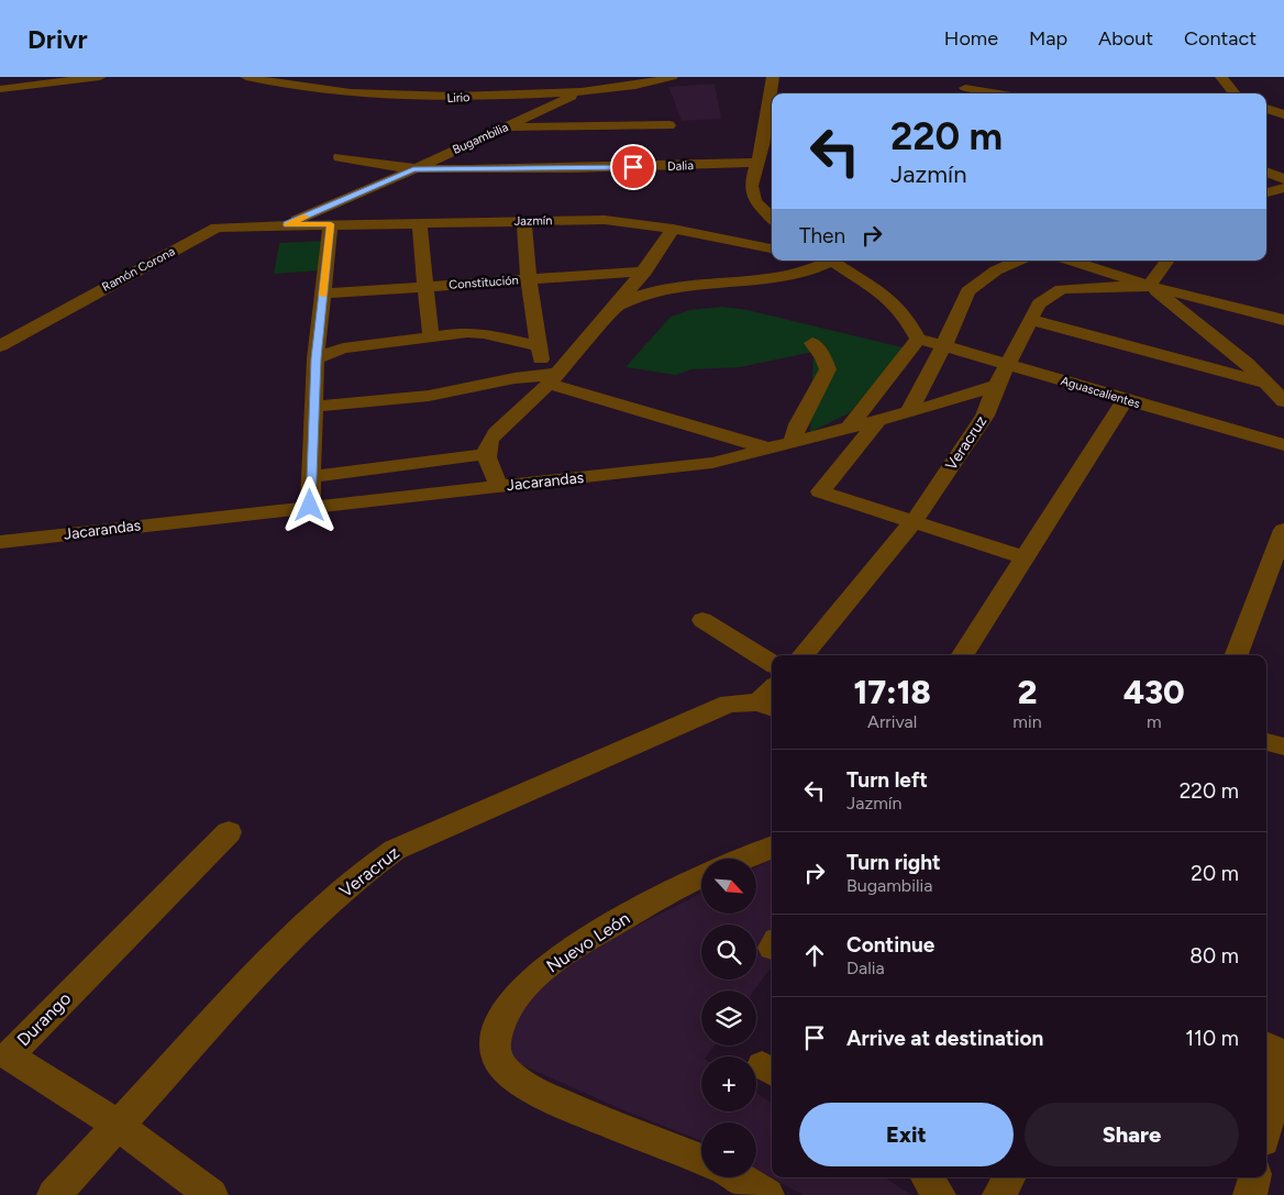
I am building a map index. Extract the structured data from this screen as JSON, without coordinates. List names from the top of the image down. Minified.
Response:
{"streets":{"street":["Lirio","Bugambilia","Dalia","Jazmín","Ramón Corona","Constitución","Aguascalientes","Veracruz","Jacarandas","Nuevo León","Durango"]},"crossings":[["Lirio","Bugambilia"],["Bugambilia","Dalia"],["Bugambilia","Jazmín"],["Bugambilia","Ramón Corona"],["Jazmín","Ramón Corona"],["Aguascalientes","Veracruz"],["Veracruz","Jacarandas"],["Veracruz","Durango"]],"north":"bottom right","page":{"header":"Drivr","nav":["Home","Map","About","Contact"],"turn":["220 m","Jazmín"],"then":"Then","eta":["17:18","Arrival","2","min","430","m"],"list":[{"name":"Turn left","note":"Jazmín","value":"220 m"},{"name":"Turn right","note":"Bugambilia","value":"20 m"},{"name":"Continue","note":"Dalia","value":"80 m"},{"name":"Arrive at destination","value":"110 m"}],"map_buttons":["+","−"],"buttons":["Exit","Share"]}}
